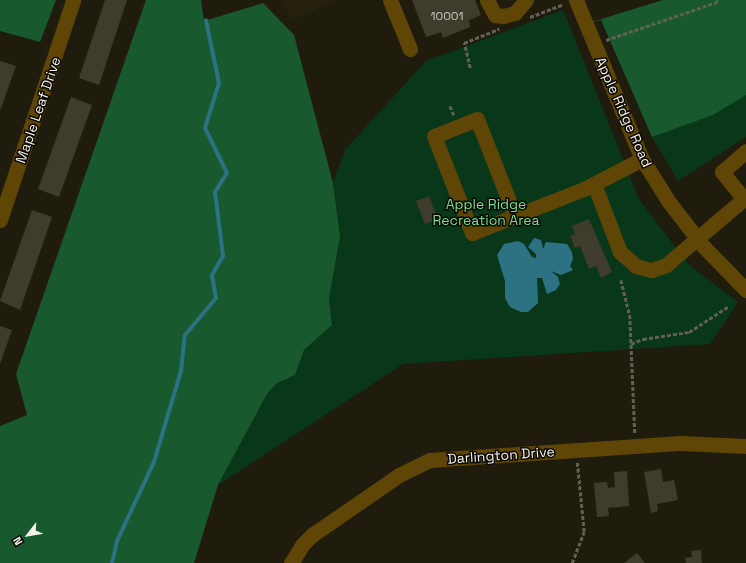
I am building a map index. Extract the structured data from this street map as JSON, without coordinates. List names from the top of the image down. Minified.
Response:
{"streets":{"street":["Maple Leaf Drive","Apple Ridge Road","Darlington Drive"]},"parks":["Apple Ridge Recreation Area"],"house_numbers":["10001"],"north":"bottom left"}
